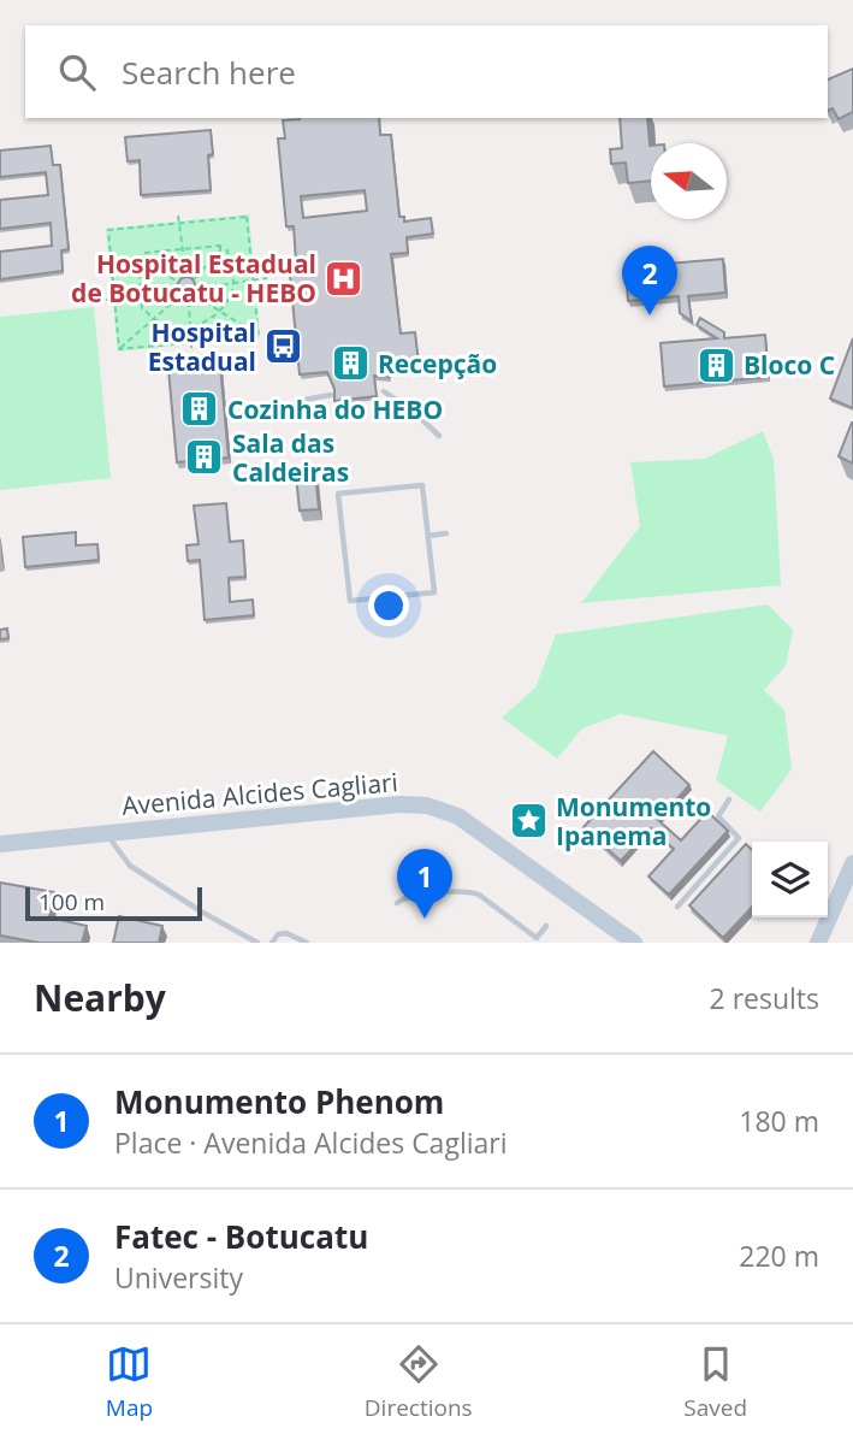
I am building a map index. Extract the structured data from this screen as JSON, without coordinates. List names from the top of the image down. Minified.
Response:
{"streets":{"main road":["Avenida Alcides Cagliari"]},"places":{"hospital":["Hospital Estadual de Botucatu - HEBO"],"bus stop":["Hospital Estadual"],"building":["Recepção","Bloco C","Cozinha do HEBO","Sala das Caldeiras"],"place":["Monumento Ipanema"]},"scale_bar":"100 m","north":"left","page":{"search":"Search here","pins":["2","1"],"scale":"100 m","heading":["Nearby","2 results"],"list":[{"mark":"1","name":"Monumento Phenom","note":"Place · Avenida Alcides Cagliari","value":"180 m"},{"mark":"2","name":"Fatec - Botucatu","note":"University","value":"220 m"}],"nav":["Map","Directions","Saved"]}}
